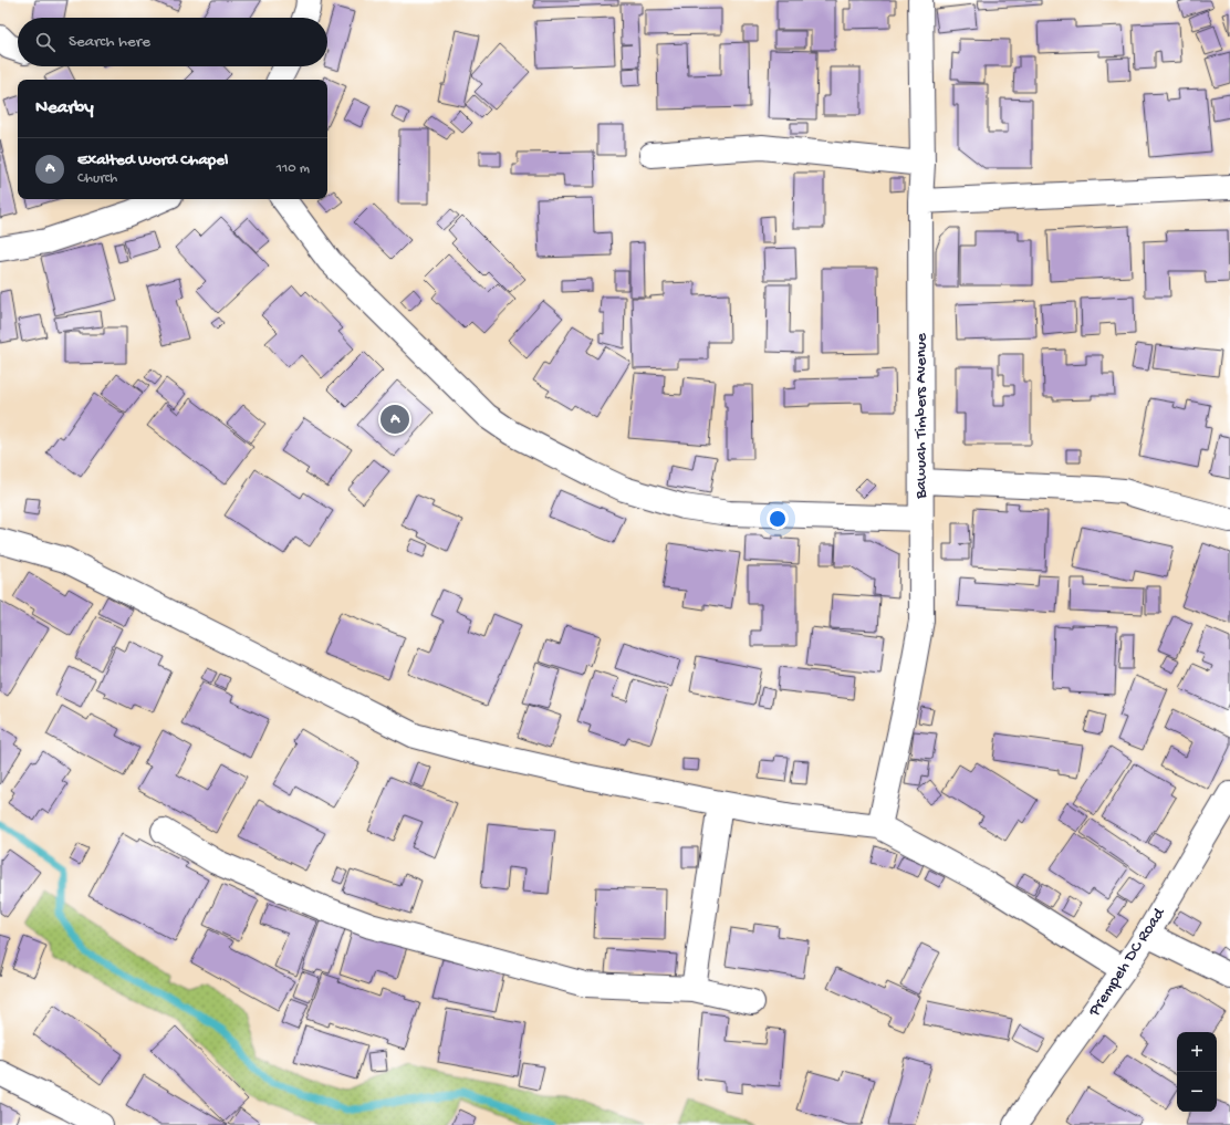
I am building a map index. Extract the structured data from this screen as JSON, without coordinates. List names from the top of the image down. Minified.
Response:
{"streets":{"street":["Bawuah Timbers Avenue","Prempeh DC Road"]},"page":{"search":"Search here","heading":"Nearby","list":[{"mark":"A","name":"Exalted Word Chapel","note":"Church","value":"110 m"}],"pins":"A","map_buttons":["+","−"]}}
